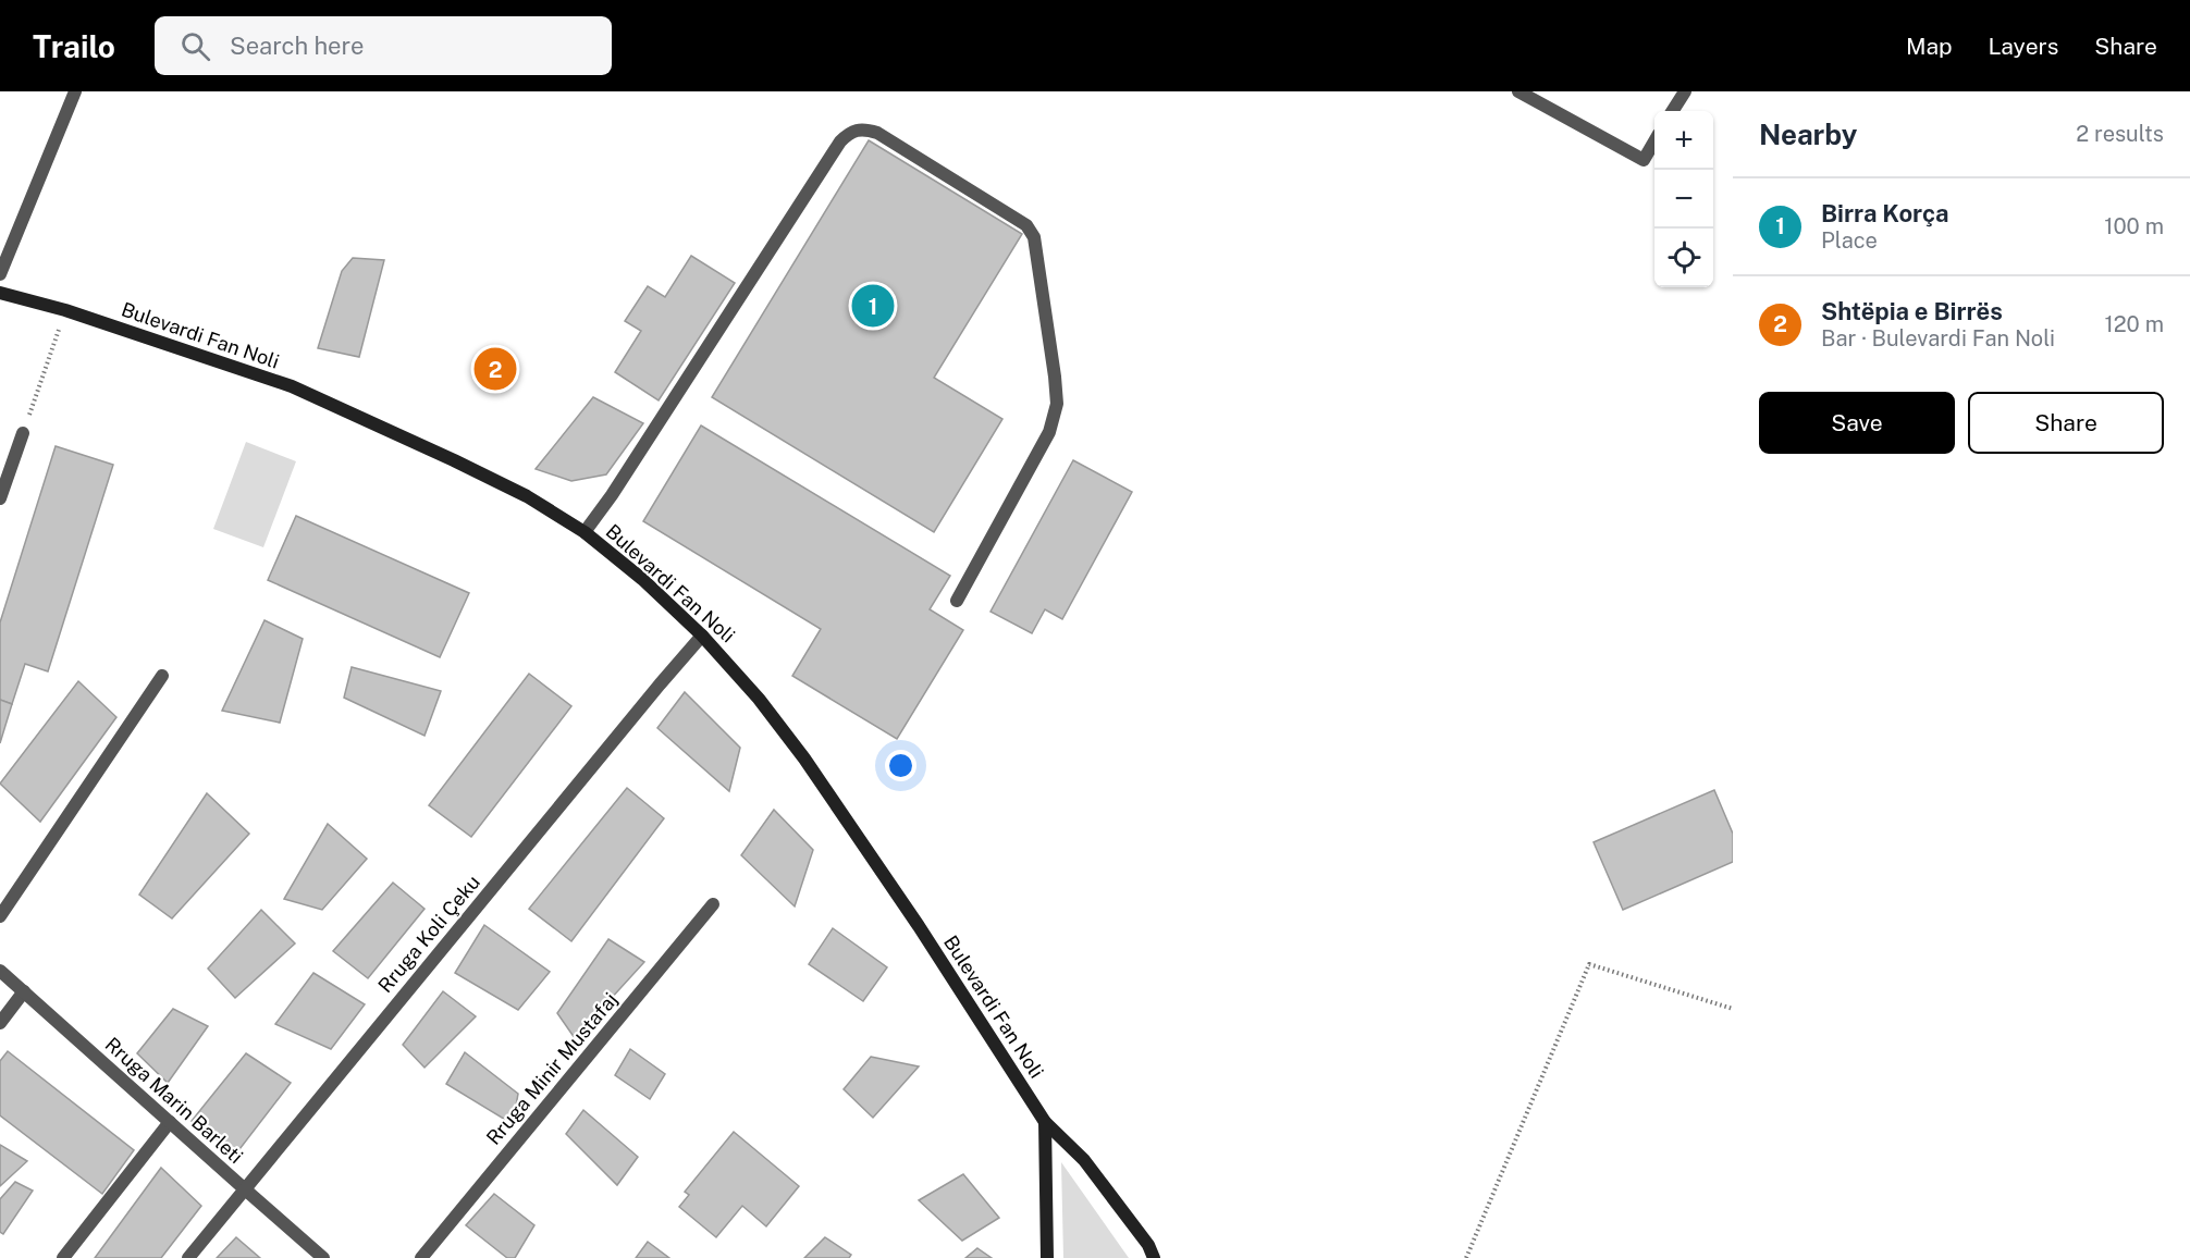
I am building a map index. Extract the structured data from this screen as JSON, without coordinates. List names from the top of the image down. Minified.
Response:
{"streets":{"main road":["Bulevardi Fan Noli"],"street":["Rruga Koli Çeku","Rruga Minir Mustafaj","Rruga Marin Barleti"]},"crossings":[["Bulevardi Fan Noli","Rruga Koli Çeku"],["Rruga Koli Çeku","Rruga Marin Barleti"]],"page":{"header":"Trailo","search":"Search here","nav":["Map","Layers","Share"],"heading":["Nearby","2 results"],"map_buttons":["+","−"],"list":[{"mark":"1","name":"Birra Korça","note":"Place","value":"100 m"},{"mark":"2","name":"Shtëpia e Birrës","note":"Bar · Bulevardi Fan Noli","value":"120 m"}],"pins":["1","2"],"buttons":["Save","Share"]}}
